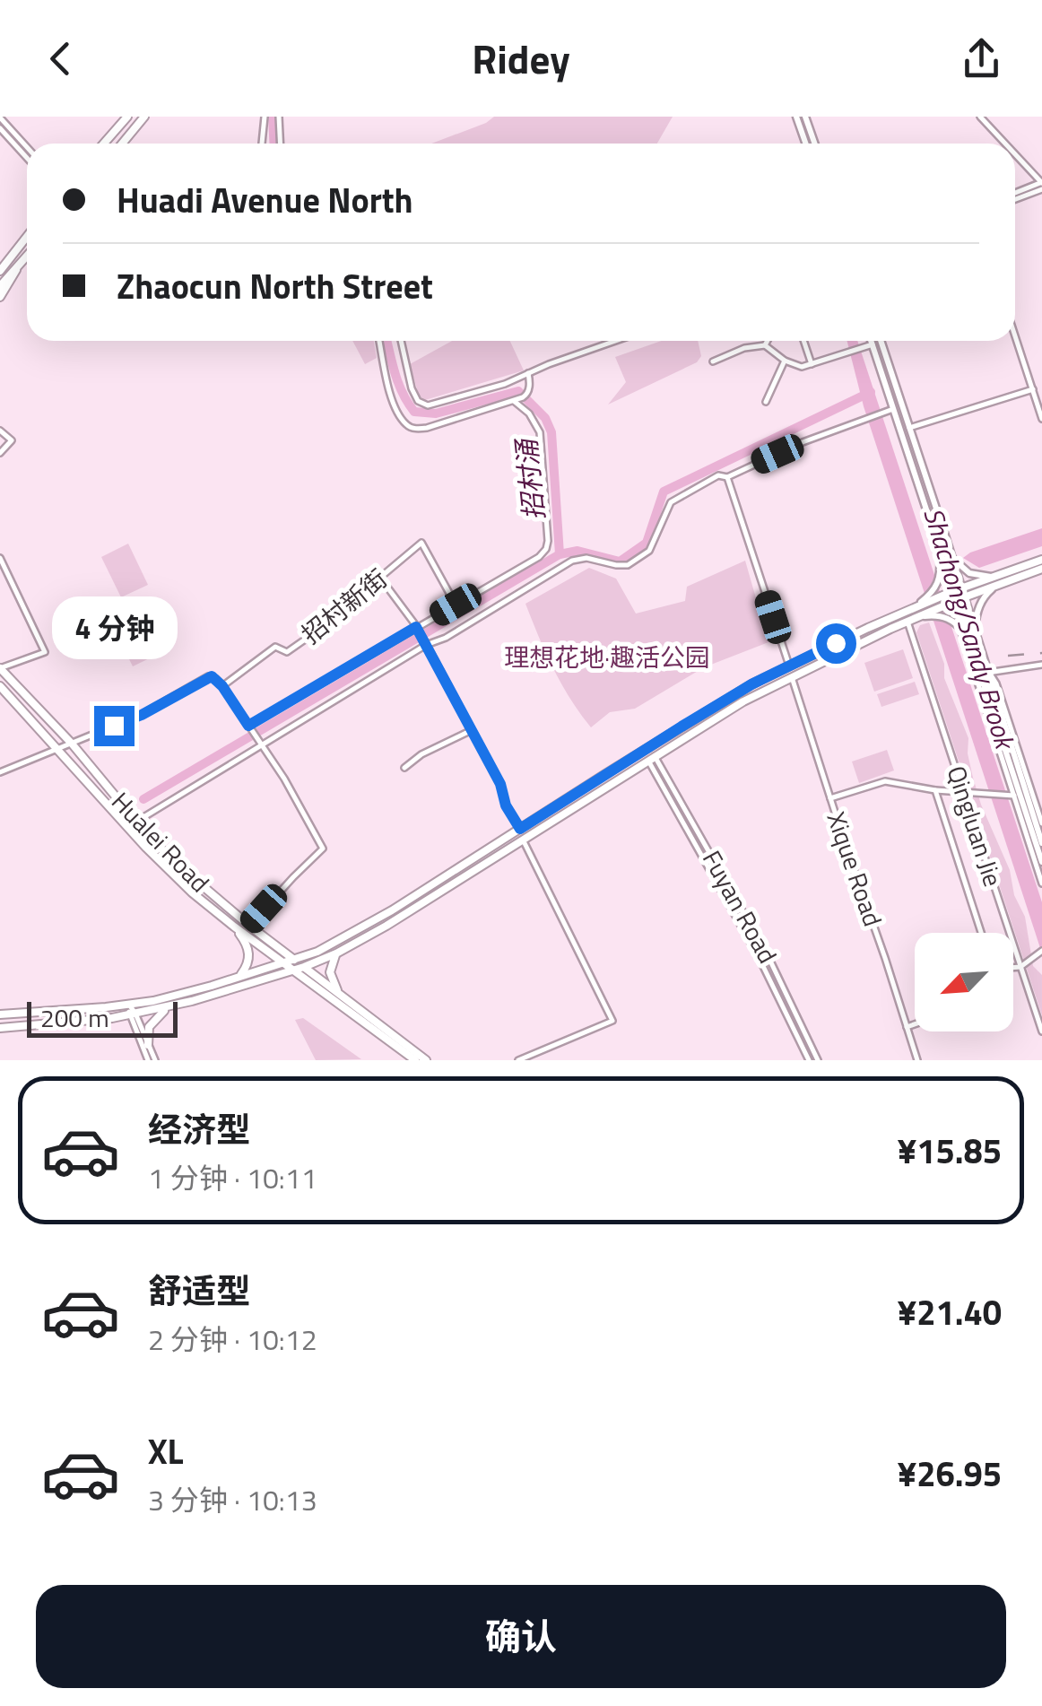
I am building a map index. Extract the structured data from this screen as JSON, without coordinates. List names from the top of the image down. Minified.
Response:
{"streets":{"main road":["Hualei Road"],"street":["招村新街","Qingluan Jie","Xique Road","Fuyan Road"]},"water":["招村涌","Shachong/Sandy Brook"],"parks":["理想花地·趣活公园"],"scale_bar":"200 m","north":"bottom left","page":{"header":"Ridey","banner":["Huadi Avenue North","Zhaocun North Street"],"bubble":"4 分钟","scale":"200 m","list":[{"name":"经济型","note":"1 分钟 · 10:11","value":"¥15.85"},{"name":"舒适型","note":"2 分钟 · 10:12","value":"¥21.40"},{"name":"XL","note":"3 分钟 · 10:13","value":"¥26.95"}],"buttons":"确认"}}
